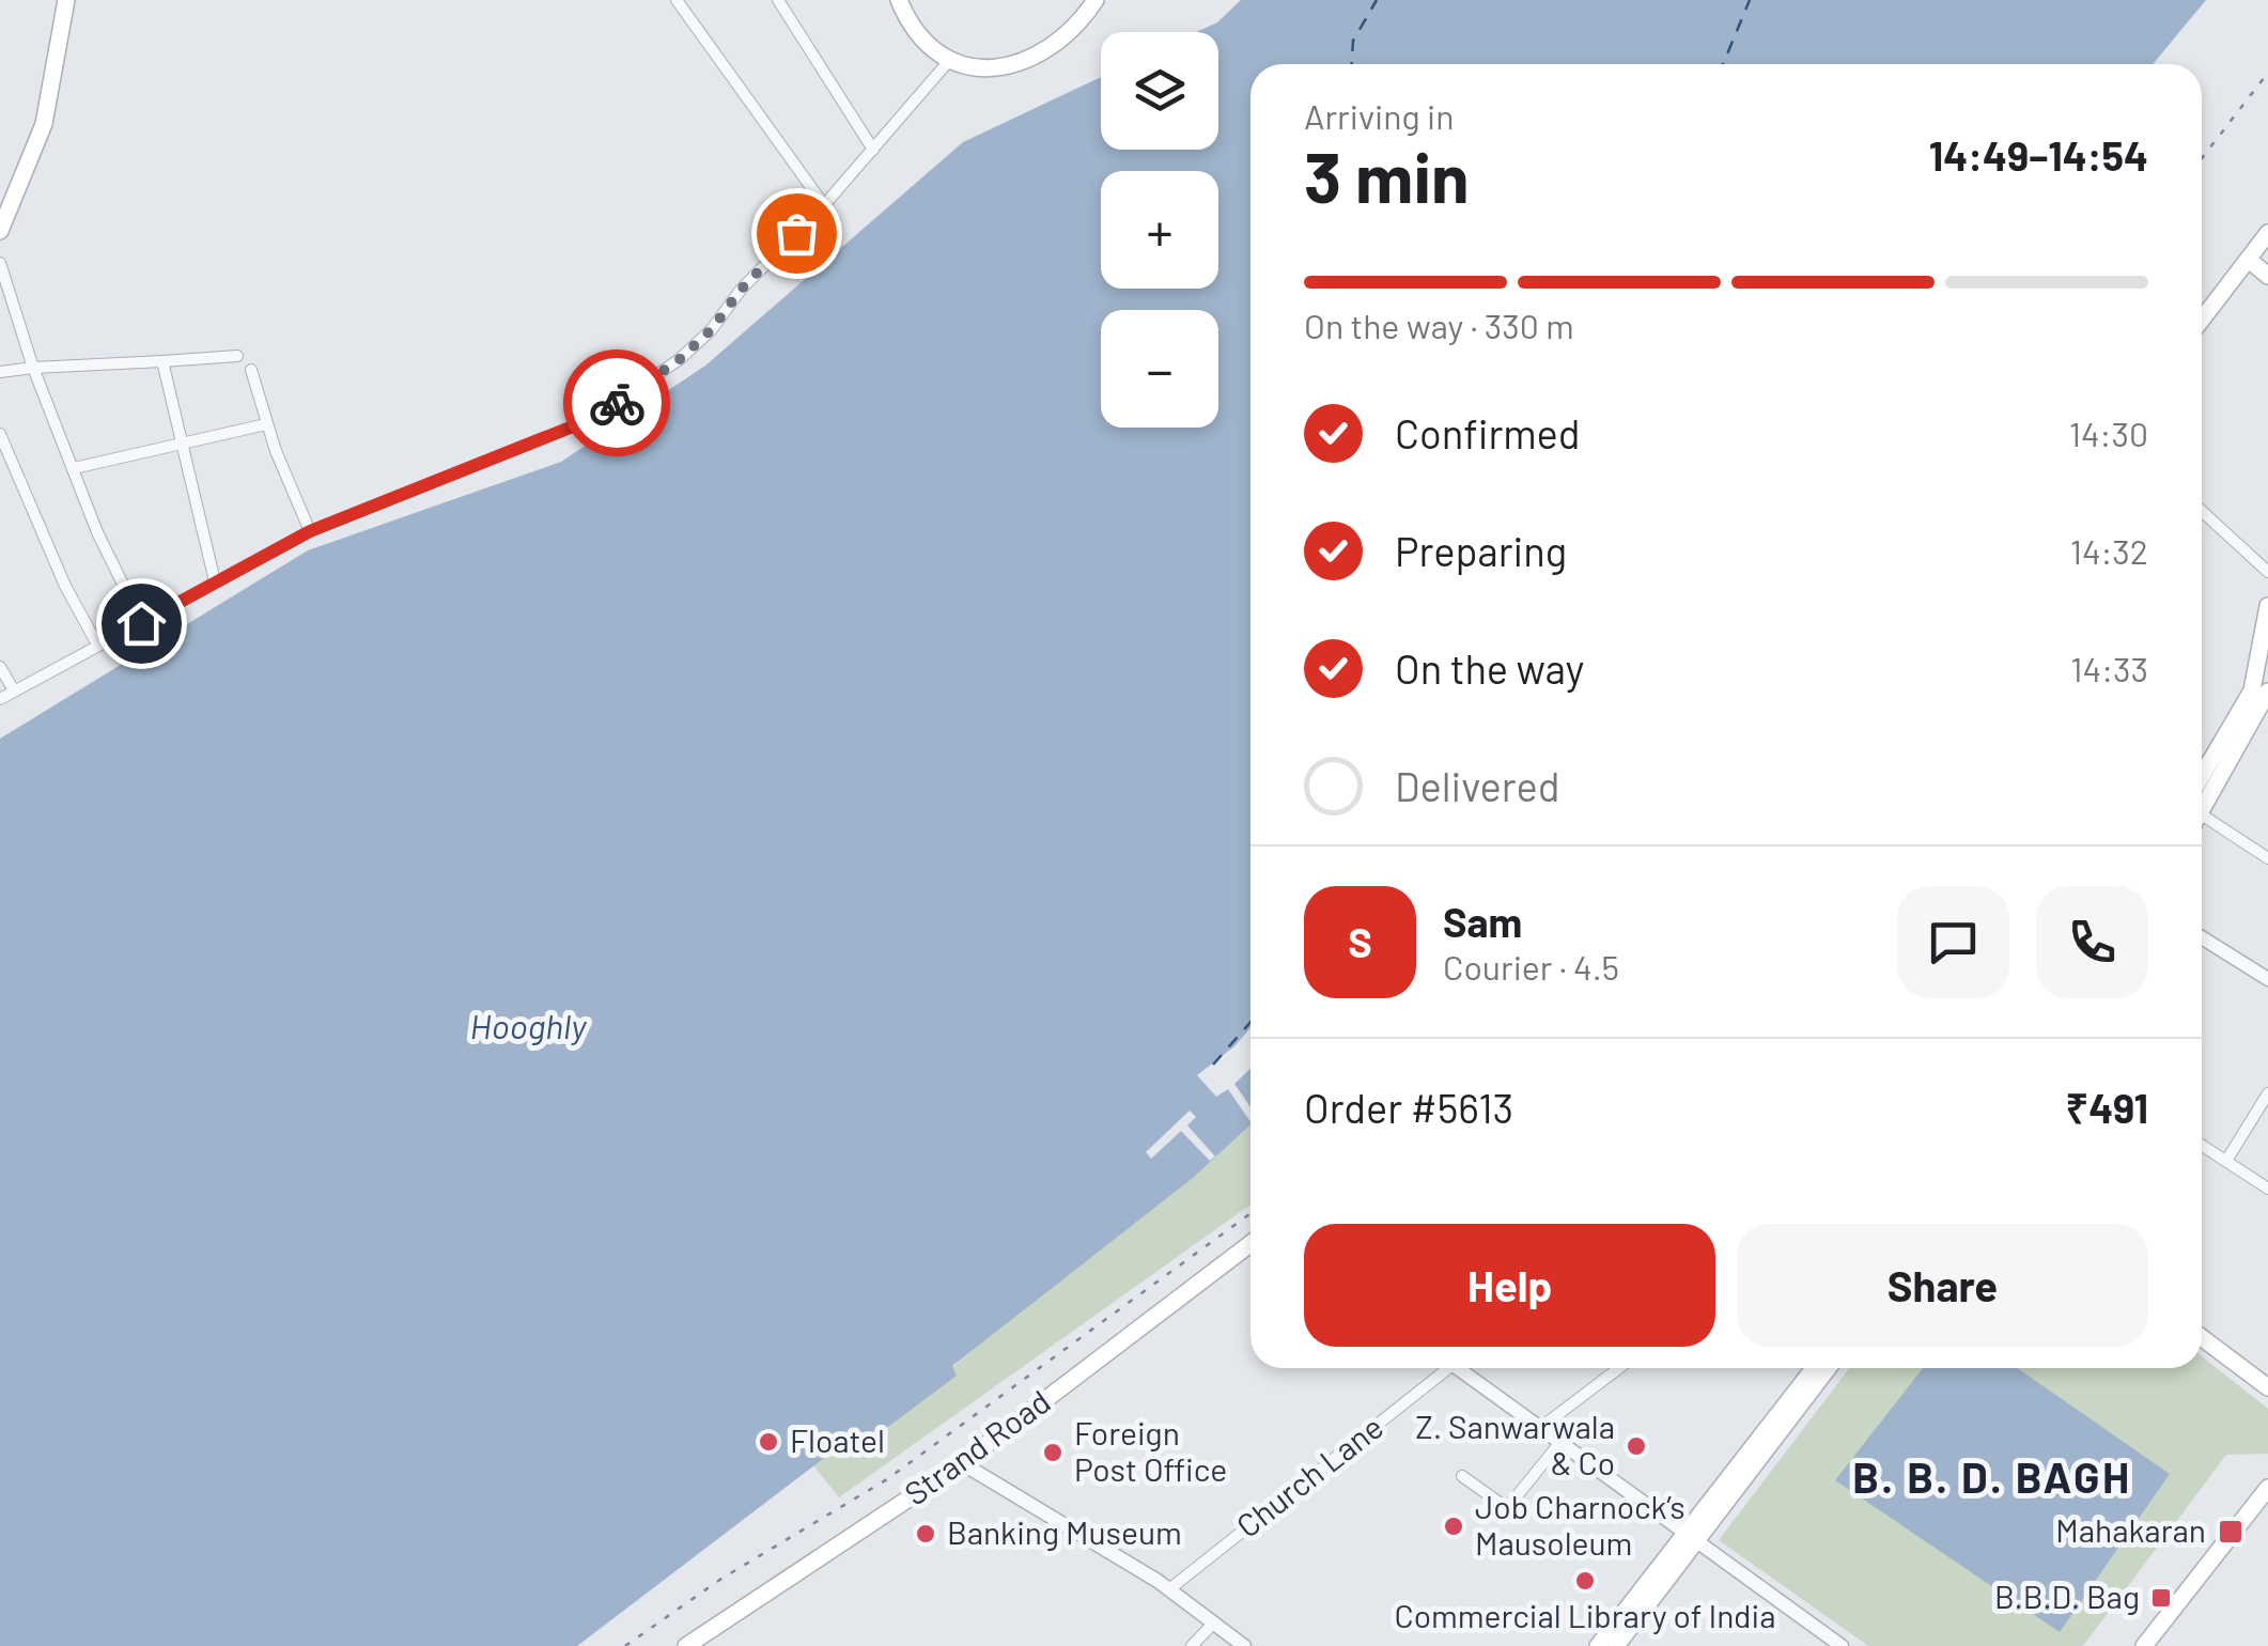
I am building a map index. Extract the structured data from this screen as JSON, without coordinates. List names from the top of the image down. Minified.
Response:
{"streets":{"main road":["Strand Road"],"street":["Church Lane"]},"districts":["B. B. D. BAGH"],"water":["Hooghly"],"places":{"other":["Floatel","Z. Sanwarwala & Co","Foreign Post Office","Job Charnock’s Mausoleum","Banking Museum","Commercial Library of India"],"transit":["Mahakaran","B.B.D. Bag"]},"page":{"map_buttons":["+","−"],"heading":["3 min","Arriving in","14:49–14:54"],"panel":["Sam","Courier · 4.5","Order #5613","₹491"],"bar":"On the way · 330 m","list":[["Confirmed","14:30"],["Preparing","14:32"],["On the way","14:33"],"Delivered"],"round":"S","buttons":["Help","Share"]}}
